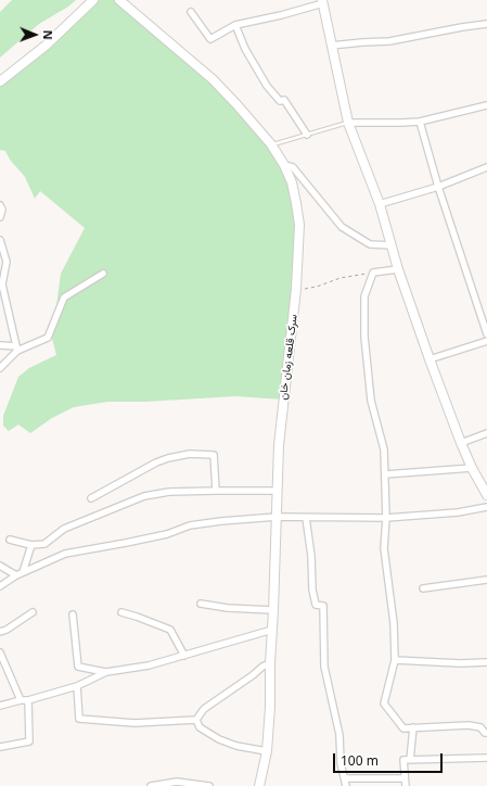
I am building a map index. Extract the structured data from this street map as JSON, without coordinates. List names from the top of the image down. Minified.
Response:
{"streets":{"street":["سرک قلعه زمان خان"]},"scale_bar":"100 m","north":"right"}
